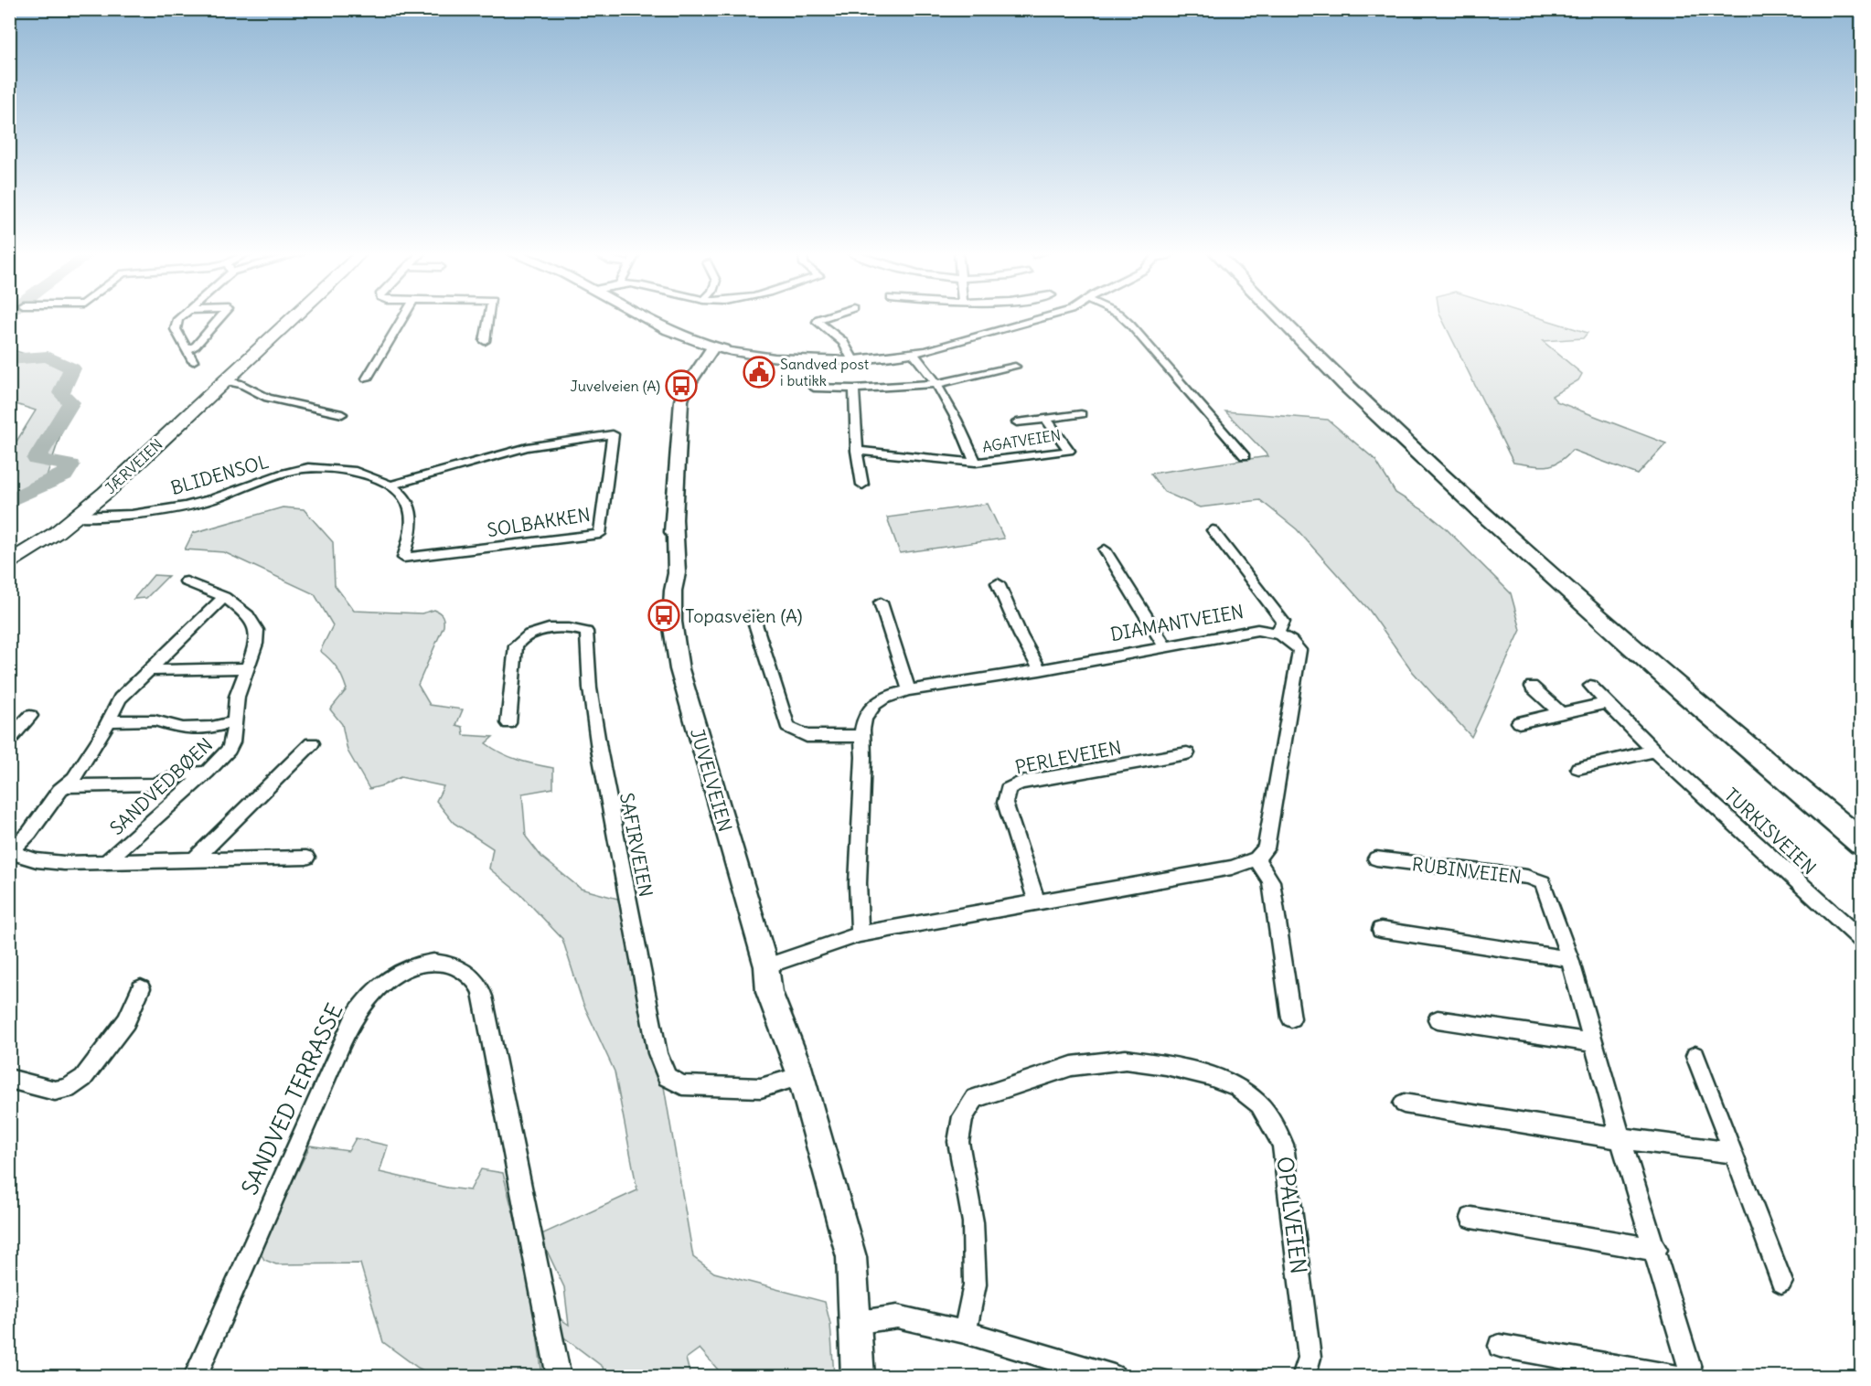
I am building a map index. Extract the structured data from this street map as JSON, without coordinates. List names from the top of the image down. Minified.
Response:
{"streets":{"main road":["JÆRVEIEN"],"street":["AGATVEIEN","BLIDENSOL","SOLBAKKEN","DIAMANTVEIEN","PERLEVEIEN","JUVELVEIEN","SANDVEDBØEN","TURKISVEIEN","SAFIRVEIEN","RUBINVEIEN","SANDVED TERRASSE","OPALVEIEN"]},"crossings":[["JÆRVEIEN","BLIDENSOL"],["BLIDENSOL","SOLBAKKEN"],["JUVELVEIEN","SAFIRVEIEN"]],"places":{"public building":["Sandved post i butikk"],"bus stop":["Juvelveien (A)","Topasveien (A)"]}}
